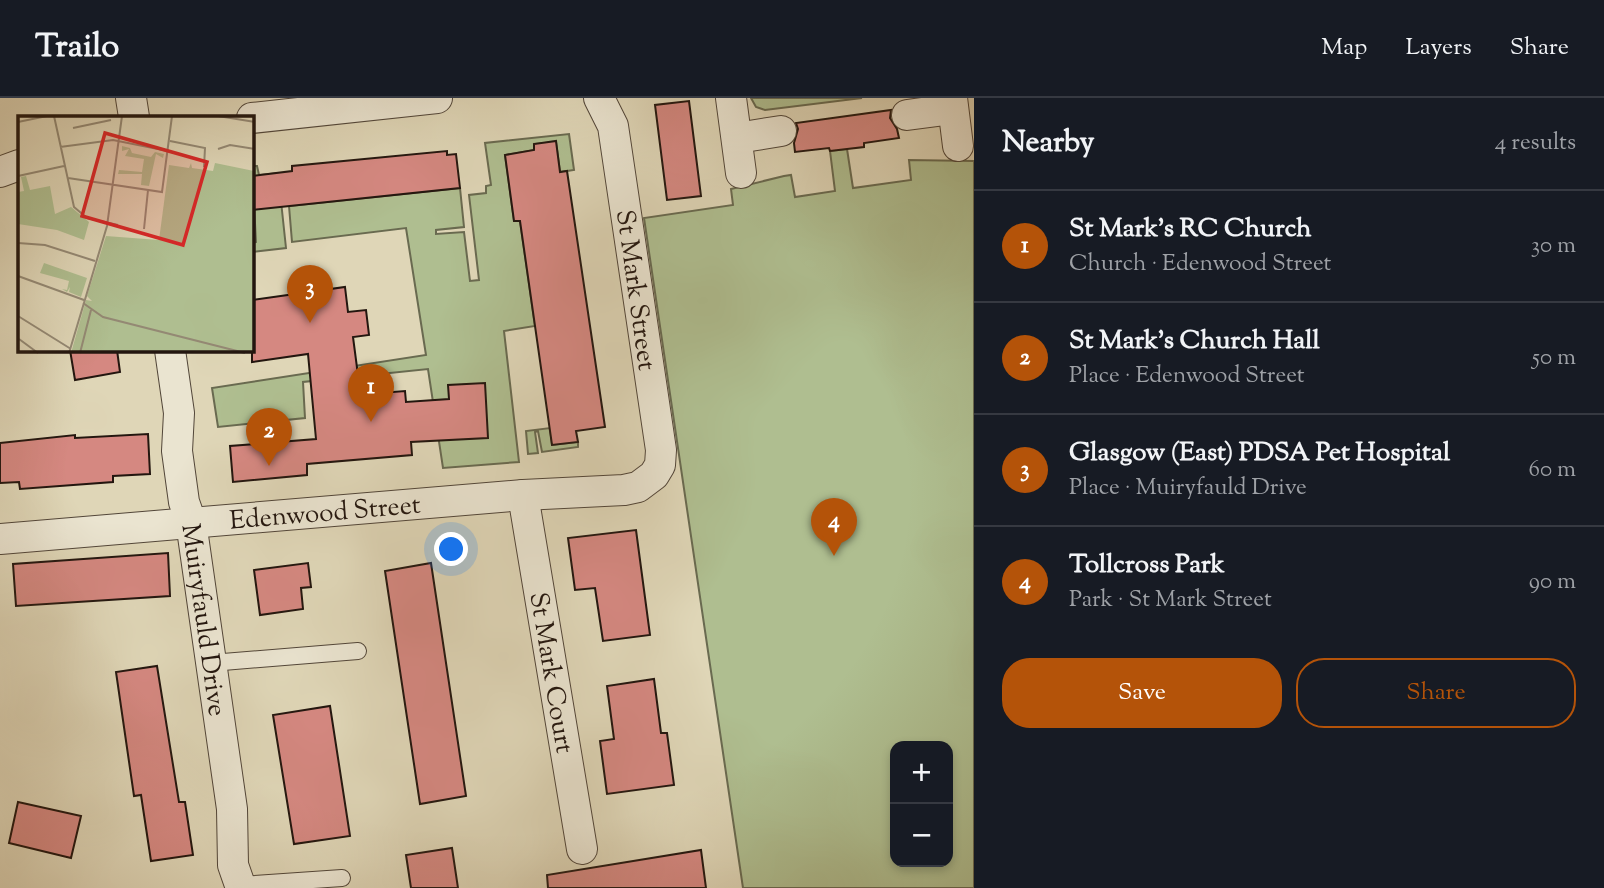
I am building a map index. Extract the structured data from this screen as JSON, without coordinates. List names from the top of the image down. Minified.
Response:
{"streets":{"street":["St Mark Street","Edenwood Street","Muiryfauld Drive","St Mark Court"]},"crossings":[["St Mark Street","Edenwood Street"],["Edenwood Street","Muiryfauld Drive"],["Edenwood Street","St Mark Court"]],"page":{"header":"Trailo","nav":["Map","Layers","Share"],"heading":["Nearby","4 results"],"list":[{"mark":"1","name":"St Mark's RC Church","note":"Church · Edenwood Street","value":"30 m"},{"mark":"2","name":"St Mark's Church Hall","note":"Place · Edenwood Street","value":"50 m"},{"mark":"3","name":"Glasgow (East) PDSA Pet Hospital","note":"Place · Muiryfauld Drive","value":"60 m"},{"mark":"4","name":"Tollcross Park","note":"Park · St Mark Street","value":"90 m"}],"pins":["3","1","2","4"],"buttons":["Save","Share"],"map_buttons":["+","−"]}}
